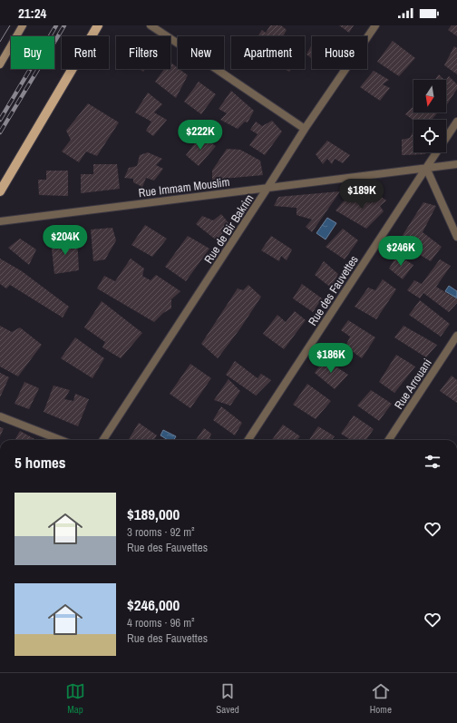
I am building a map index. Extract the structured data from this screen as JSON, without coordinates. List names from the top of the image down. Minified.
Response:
{"streets":{"street":["Rue Immam Mouslim","Rue de Bir Bakrim","Rue des Fauvettes","Rue Arrouani"]},"crossings":[["Rue Immam Mouslim","Rue de Bir Bakrim"],["Rue Immam Mouslim","Rue des Fauvettes"]],"north":"bottom","page":{"status":"21:24","chip":["Buy","Rent","Filters","New","Apartment","House"],"price":["$222K","$189K","$204K","$246K","$186K"],"heading":"5 homes","list":[{"name":"$189,000","note":"3 rooms · 92 m² · Rue des Fauvettes"},{"name":"$246,000","note":"4 rooms · 96 m² · Rue des Fauvettes"}],"tabs":["Map","Saved","Home"]}}
